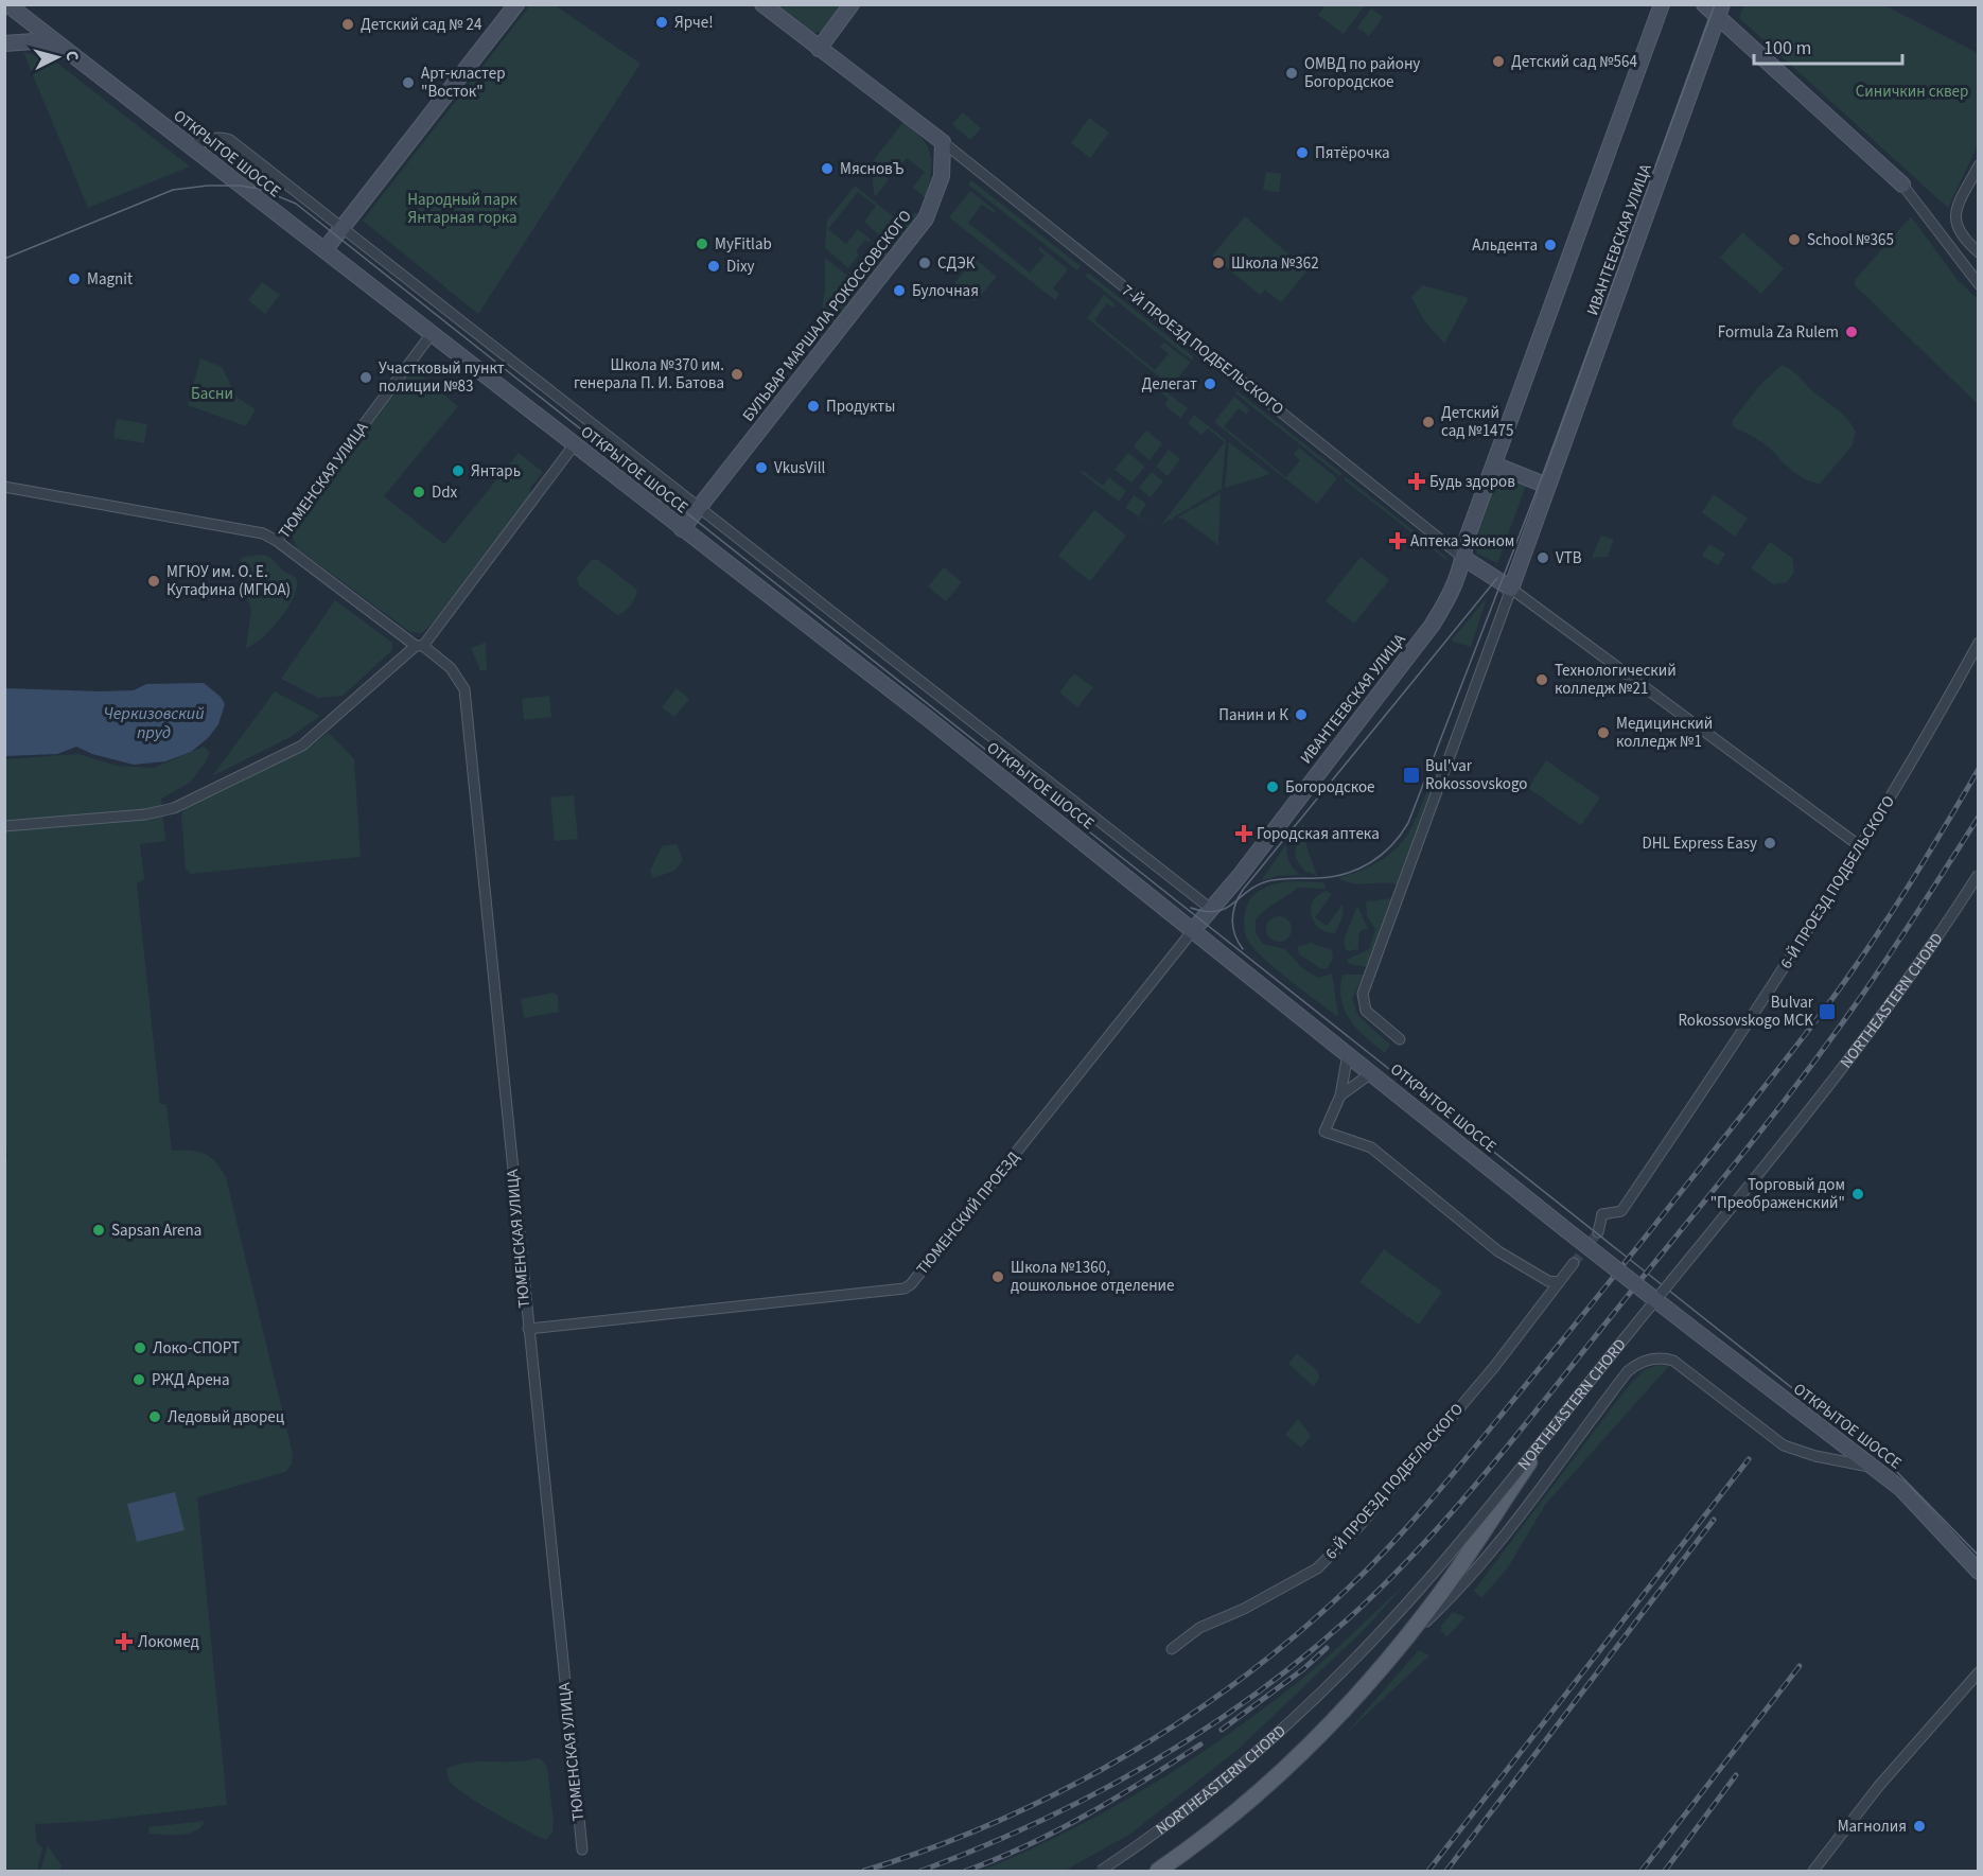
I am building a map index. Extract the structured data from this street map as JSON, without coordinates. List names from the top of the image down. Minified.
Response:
{"streets":{"main road":["NORTHEASTERN CHORD"],"street":["ОТКРЫТОЕ ШОССЕ","ИВАНТЕЕВСКАЯ УЛИЦА","БУЛЬВАР МАРШАЛА РОКОССОВСКОГО","7-Й ПРОЕЗД ПОДБЕЛЬСКОГО","ТЮМЕНСКАЯ УЛИЦА","6-Й ПРОЕЗД ПОДБЕЛЬСКОГО","ТЮМЕНСКИЙ ПРОЕЗД"]},"crossings":[["ОТКРЫТОЕ ШОССЕ","ИВАНТЕЕВСКАЯ УЛИЦА"],["ОТКРЫТОЕ ШОССЕ","БУЛЬВАР МАРШАЛА РОКОССОВСКОГО"],["ОТКРЫТОЕ ШОССЕ","ТЮМЕНСКАЯ УЛИЦА"],["ОТКРЫТОЕ ШОССЕ","ТЮМЕНСКИЙ ПРОЕЗД"],["ИВАНТЕЕВСКАЯ УЛИЦА","7-Й ПРОЕЗД ПОДБЕЛЬСКОГО"],["ИВАНТЕЕВСКАЯ УЛИЦА","ТЮМЕНСКИЙ ПРОЕЗД"],["БУЛЬВАР МАРШАЛА РОКОССОВСКОГО","7-Й ПРОЕЗД ПОДБЕЛЬСКОГО"],["ТЮМЕНСКАЯ УЛИЦА","ТЮМЕНСКИЙ ПРОЕЗД"]],"water":["Черкизовский пруд"],"parks":["Синичкин сквер","Народный парк Янтарная горка","Басни"],"places":{"other":["Ярче!","Детский сад № 24","Детский сад №564","ОМВД по району Богородское","Арт-кластер \"Восток\"","Пятёрочка","МясновЪ","School №365","MyFitlab","Альдента","СДЭК","Школа №362","Dixy","Magnit","Булочная","Formula Za Rulem","Школа №370 им. генерала П. И. Батова","Участковый пункт полиции №83","Делегат","Продукты","Детский сад №1475","VkusVill","Янтарь","Ddx","VTB","МГЮУ им. О. Е. Кутафина (МГЮА)","Технологический колледж №21","Панин и К","Медицинский колледж №1","Богородское","DHL Express Easy","Торговый дом \"Преображенский\"","Sapsan Arena","Школа №1360, дошкольное отделение","Локо-СПОРТ","РЖД Арена","Ледовый дворец","Магнолия"],"health":["Будь здоров","Аптека Эконом","Городская аптека","Локомед"],"transit":["Bul'var Rokossovskogo","Bulvar Rokossovskogo MCK"]},"scale_bar":"100 m","north":"right"}
